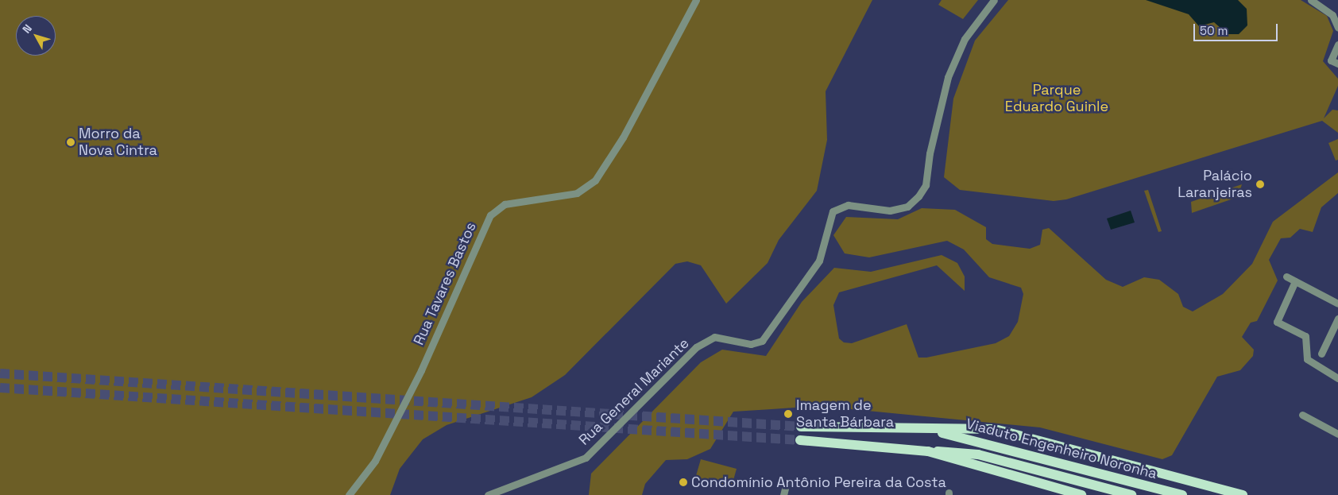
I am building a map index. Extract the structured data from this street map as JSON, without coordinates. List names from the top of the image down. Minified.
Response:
{"streets":{"main road":["Viaduto Engenheiro Noronha"],"street":["Rua Tavares Bastos","Rua General Mariante"]},"parks":["Parque Eduardo Guinle"],"places":["Morro da Nova Cintra","Palácio Laranjeiras","Imagem de Santa Bárbara","Condomínio Antônio Pereira da Costa"],"scale_bar":"50 m","north":"top left"}
